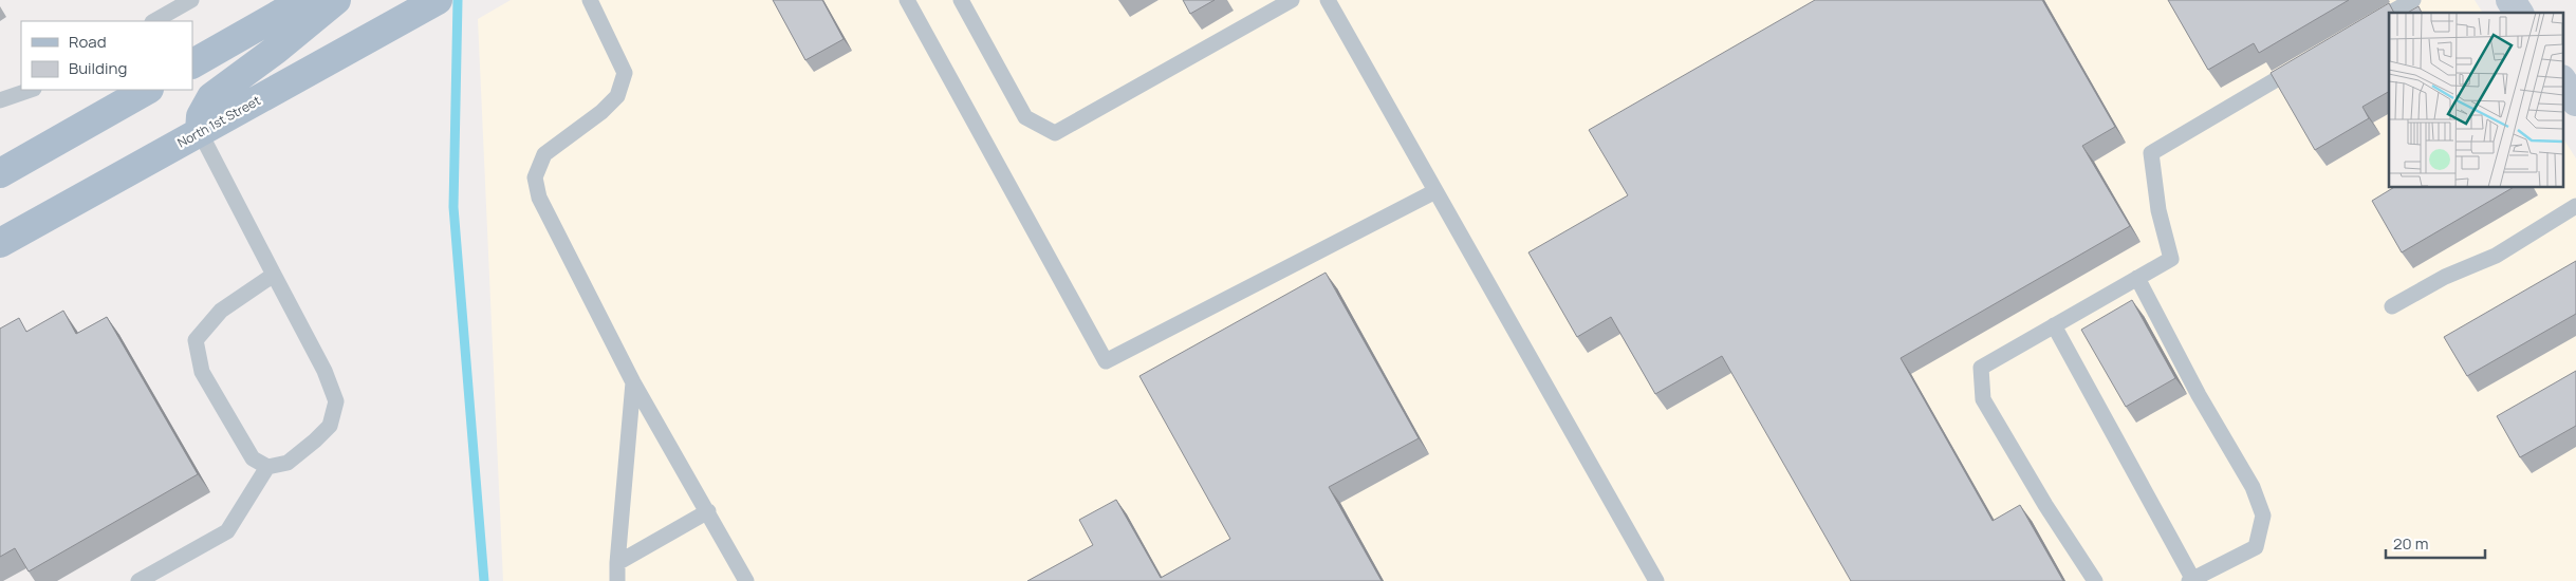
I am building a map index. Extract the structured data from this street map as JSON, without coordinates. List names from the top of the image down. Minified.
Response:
{"streets":{"main road":["North 1st Street"]},"legend":["Road","Building"],"scale_bar":"20 m"}
